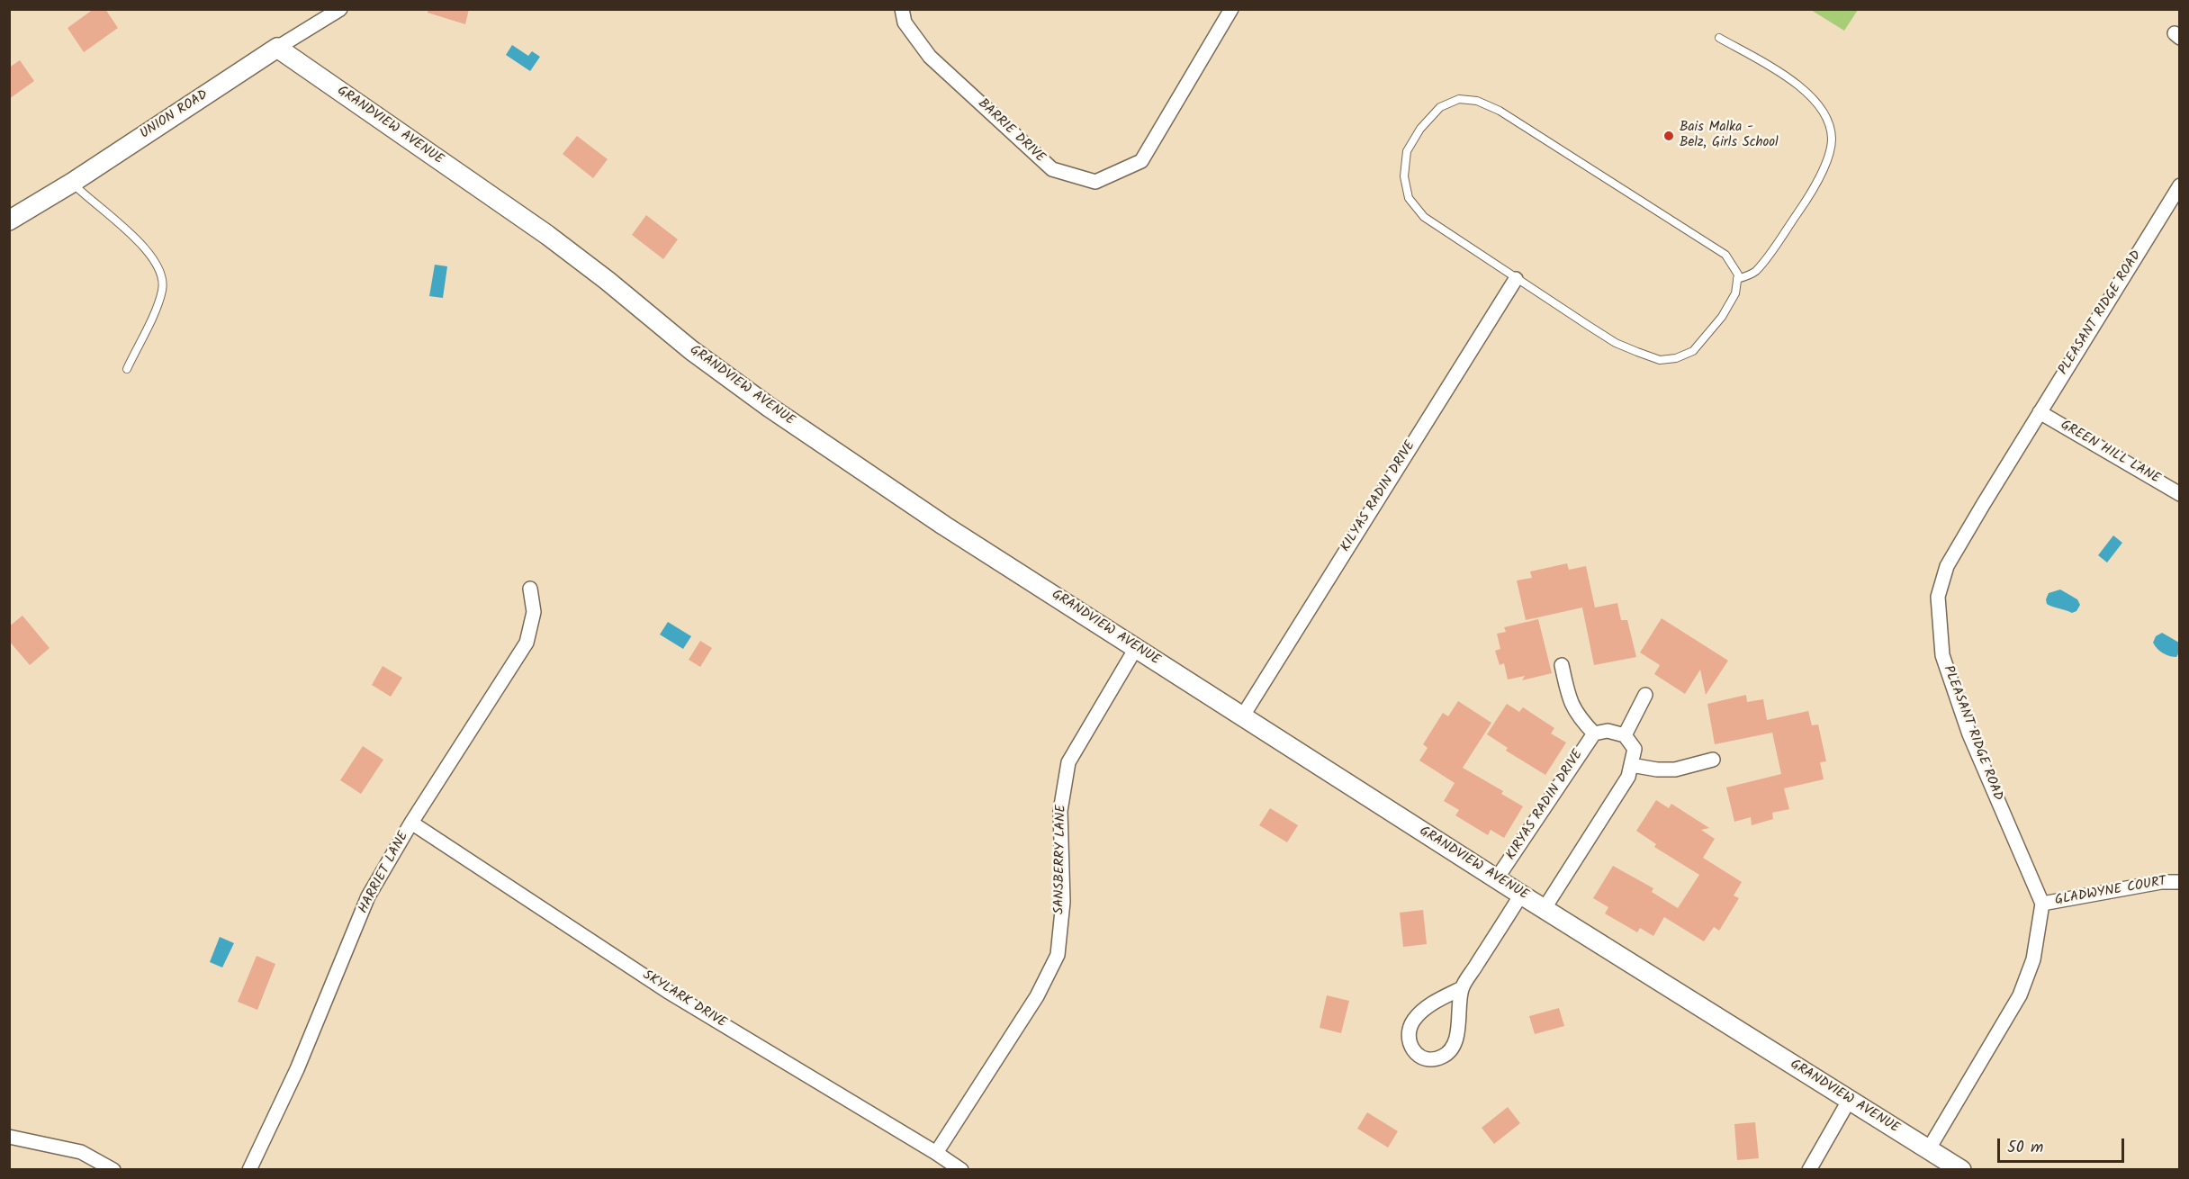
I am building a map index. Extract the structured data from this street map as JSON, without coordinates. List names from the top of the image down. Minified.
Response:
{"streets":{"street":["UNION ROAD","GRANDVIEW AVENUE","BARRIE DRIVE","PLEASANT RIDGE ROAD","GREEN HILL LANE","KILYAS RADIN DRIVE","KIRYAS RADIN DRIVE","SANSBERRY LANE","HARRIET LANE","GLADWYNE COURT","SKYLARK DRIVE"]},"crossings":[["UNION ROAD","GRANDVIEW AVENUE"],["GRANDVIEW AVENUE","KILYAS RADIN DRIVE"],["GRANDVIEW AVENUE","KIRYAS RADIN DRIVE"],["GRANDVIEW AVENUE","SANSBERRY LANE"],["PLEASANT RIDGE ROAD","GREEN HILL LANE"],["PLEASANT RIDGE ROAD","GLADWYNE COURT"],["SANSBERRY LANE","SKYLARK DRIVE"],["HARRIET LANE","SKYLARK DRIVE"]],"places":["Bais Malka - Belz, Girls School"],"scale_bar":"50 m"}
